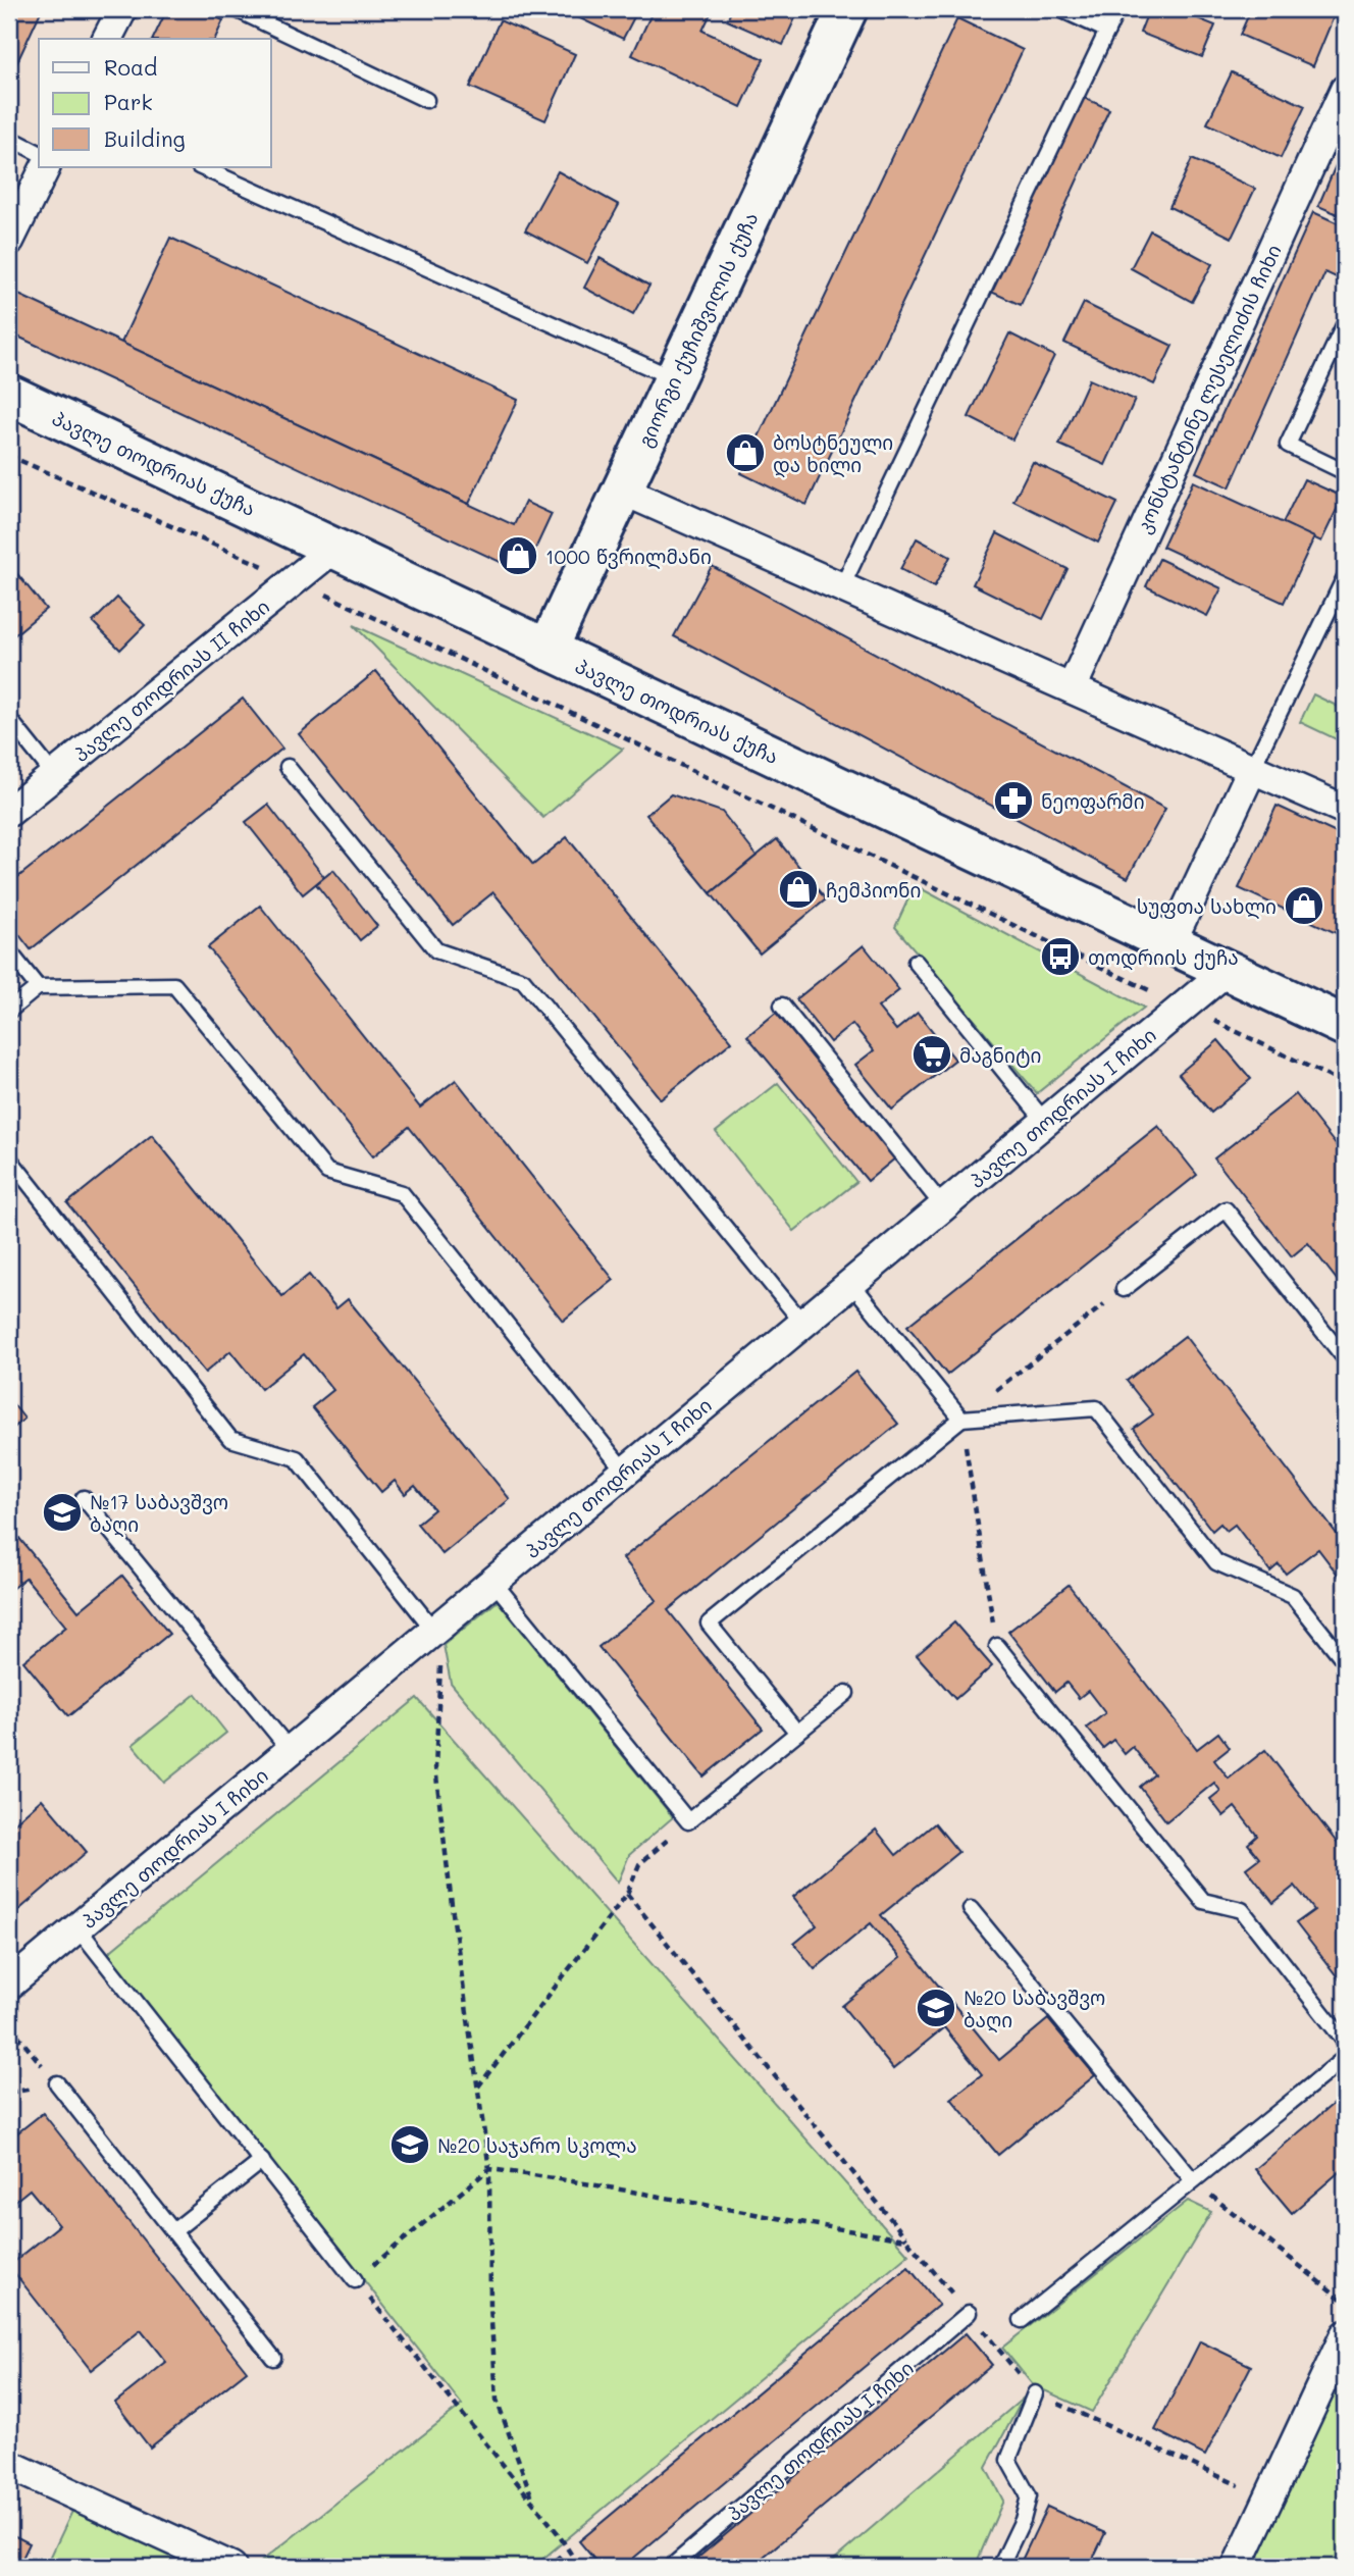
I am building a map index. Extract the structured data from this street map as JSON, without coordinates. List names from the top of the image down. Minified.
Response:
{"streets":{"street":["გიორგი ქუჩიშვილის ქუჩა","კონსტანტინე ლესელიძის ჩიხი","პავლე თოდრიას ქუჩა","პავლე თოდრიას II ჩიხი","პავლე თოდრიას I ჩიხი"]},"crossings":[["გიორგი ქუჩიშვილის ქუჩა","პავლე თოდრიას ქუჩა"],["პავლე თოდრიას ქუჩა","პავლე თოდრიას II ჩიხი"],["პავლე თოდრიას ქუჩა","პავლე თოდრიას I ჩიხი"]],"places":{"shop":["ბოსტნეული და ხილი","1000 წვრილმანი","ჩემპიონი","სუფთა სახლი"],"pharmacy":["ნეოფარმი"],"bus stop":["თოდრიის ქუჩა"],"supermarket":["მაგნიტი"],"school or university":["№17 საბავშვო ბაღი","№20 საბავშვო ბაღი","№20 საჯარო სკოლა"]},"legend":["Road","Park","Building"]}
